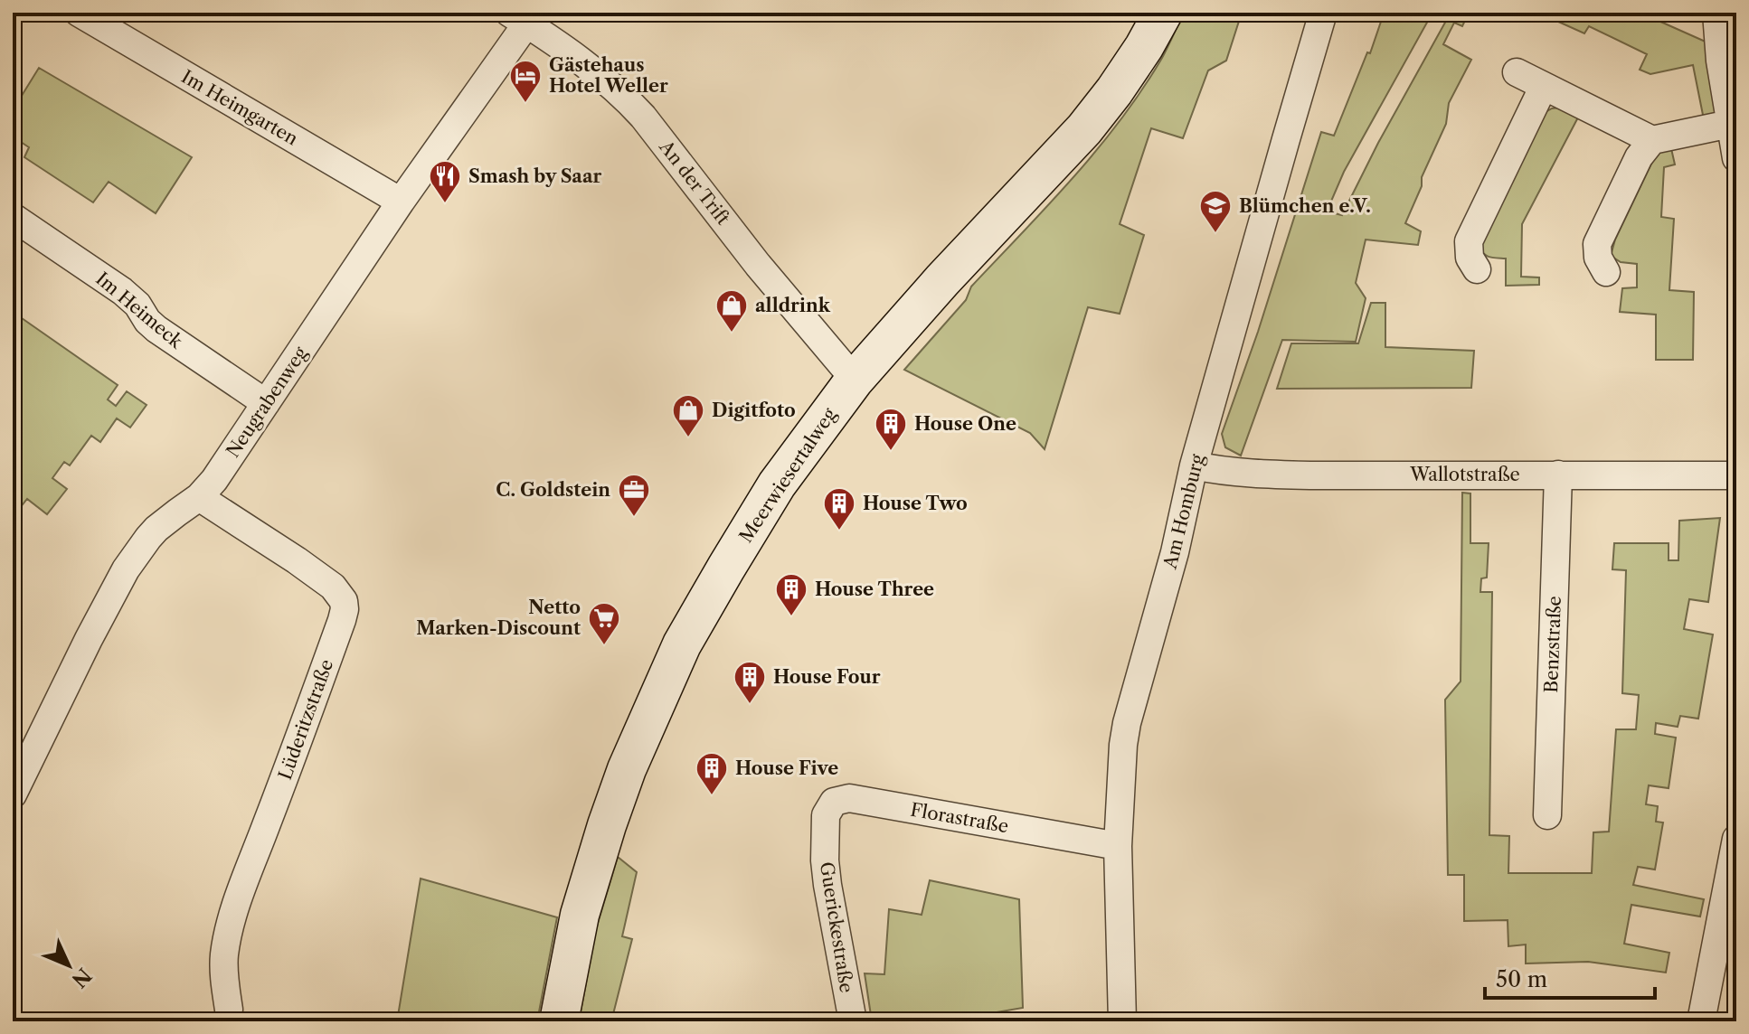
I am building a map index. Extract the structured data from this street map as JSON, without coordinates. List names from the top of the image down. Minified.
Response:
{"streets":{"main road":["Meerwiesertalweg"],"street":["Im Heimgarten","An der Trift","Im Heimeck","Neugrabenweg","Wallotstraße","Am Homburg","Benzstraße","Lüderitzstraße","Florastraße","Guerickestraße"]},"crossings":[["Im Heimgarten","Neugrabenweg"],["An der Trift","Neugrabenweg"],["An der Trift","Meerwiesertalweg"],["Im Heimeck","Neugrabenweg"],["Neugrabenweg","Lüderitzstraße"],["Wallotstraße","Am Homburg"],["Wallotstraße","Benzstraße"],["Am Homburg","Florastraße"],["Florastraße","Guerickestraße"]],"places":{"hotel":["Gästehaus Hotel Weller"],"restaurant":["Smash by Saar"],"school or university":["Blümchen e.V."],"shop":["alldrink","Digitfoto"],"building":["House One","House Two","House Three","House Four","House Five"],"office":["C. Goldstein"],"supermarket":["Netto Marken-Discount"]},"scale_bar":"50 m","north":"bottom right"}
